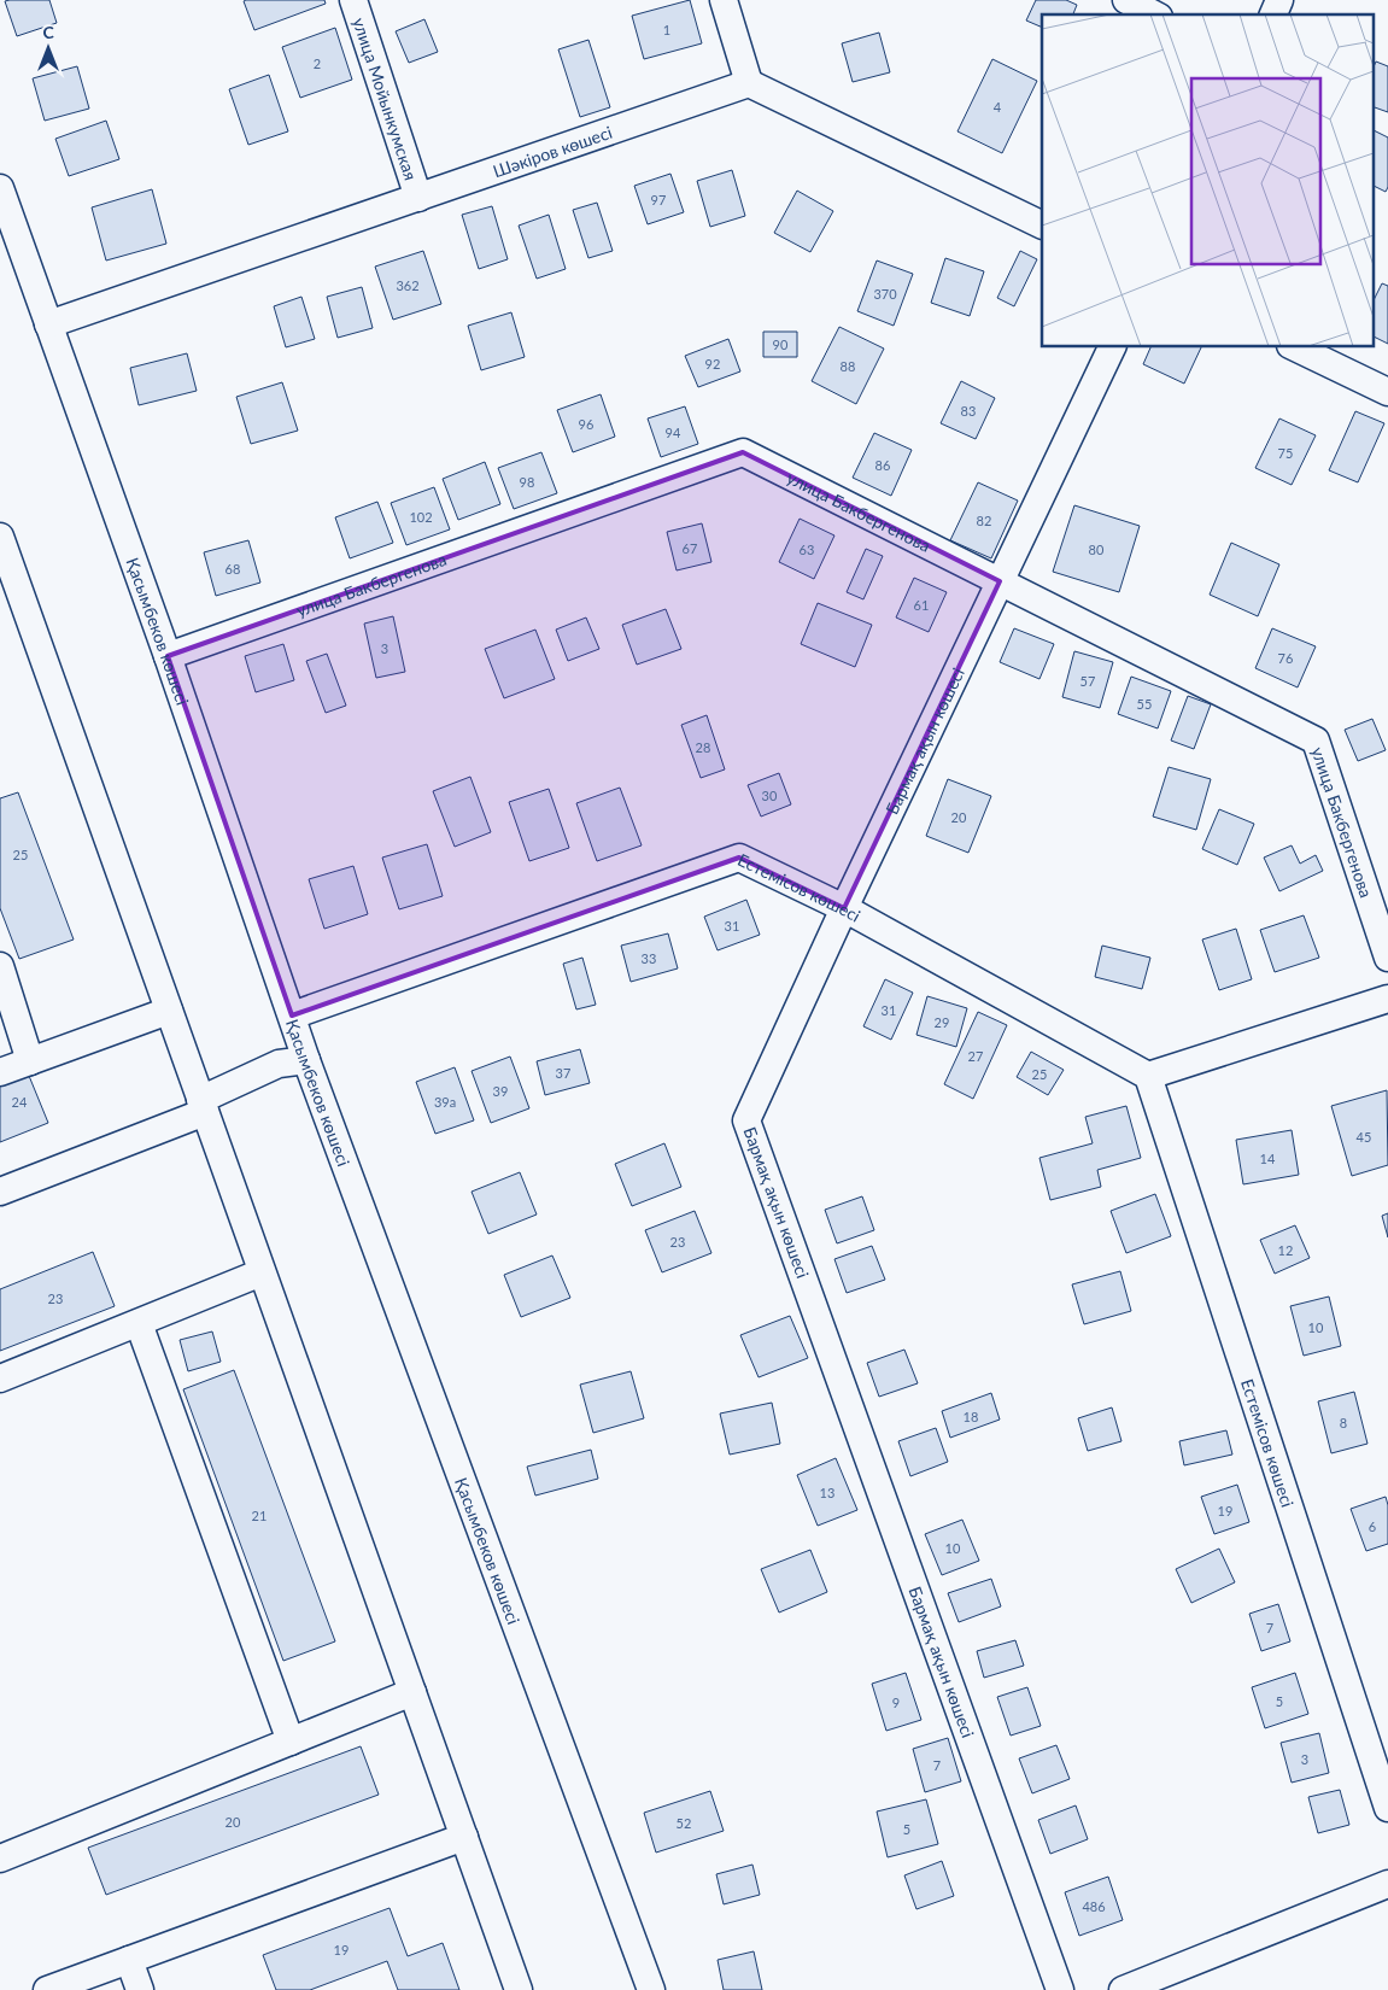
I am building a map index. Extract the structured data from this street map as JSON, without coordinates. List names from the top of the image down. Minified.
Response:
{"streets":{"street":["улица Мойынкумская","Шәкіров көшесі","улица Бакбергенова","Қасымбеков көшесі","Бармақ ақын көшесі","Естемісов көшесі"]},"crossings":[["улица Мойынкумская","Шәкіров көшесі"],["Шәкіров көшесі","Қасымбеков көшесі"],["улица Бакбергенова","Қасымбеков көшесі"],["улица Бакбергенова","Бармақ ақын көшесі"],["Қасымбеков көшесі","Естемісов көшесі"],["Бармақ ақын көшесі","Естемісов көшесі"]],"house_numbers":["1","2","4","97","362","370","90","92","88","83","96","94","75","86","98","102","82","67","63","80","68","61","3","76","57","55","28","30","20","25","31","33","31","29","27","37","25","39","24","39а","45","14","23","12","23","10","18","8","13","19","21","6","10","7","5","9","3","7","20","52","5","486","19"],"north":"top"}
